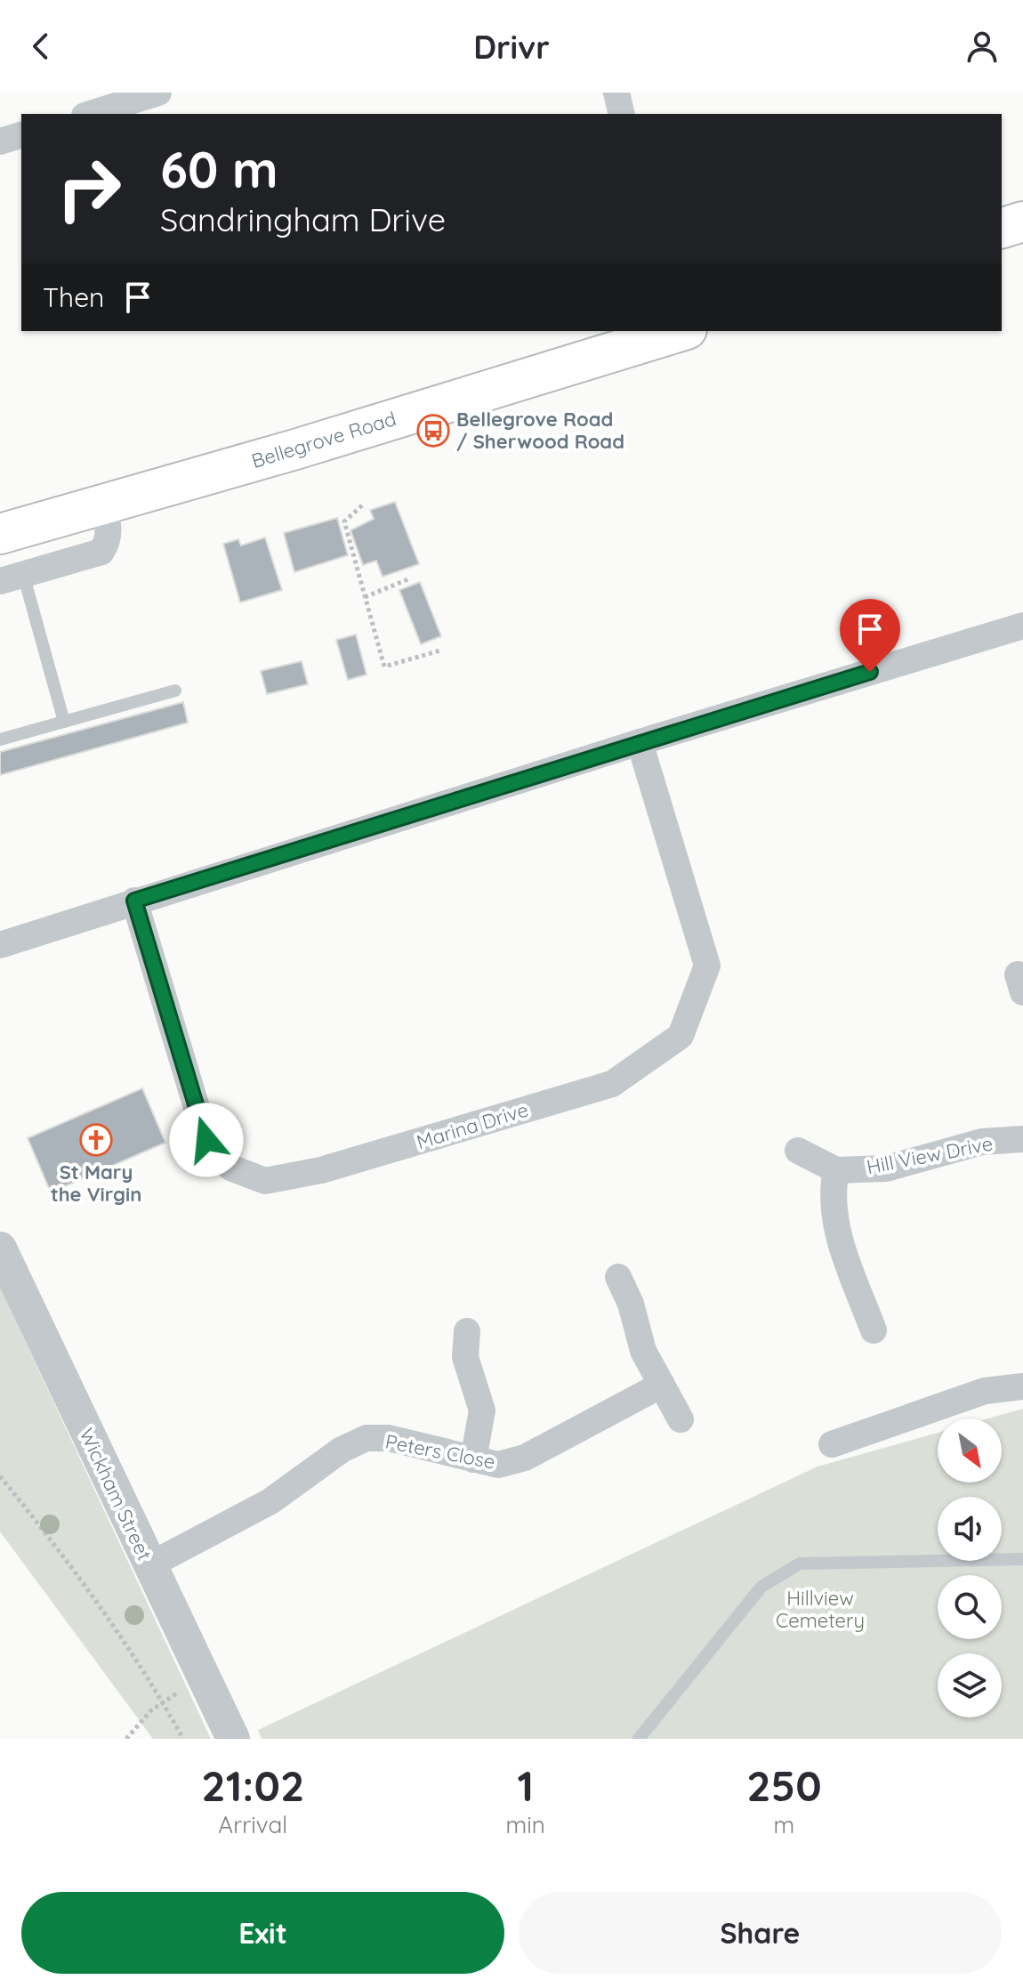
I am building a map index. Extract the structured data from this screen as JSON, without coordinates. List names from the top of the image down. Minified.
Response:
{"streets":{"main road":["Bellegrove Road"],"street":["Marina Drive","Hill View Drive","Peters Close","Wickham Street"]},"crossings":[["Peters Close","Wickham Street"]],"parks":["Hillview Cemetery"],"places":{"bus stop":["Bellegrove Road / Sherwood Road"],"church":["St Mary the Virgin"]},"north":"bottom right","page":{"header":"Drivr","turn":["60 m","Sandringham Drive"],"then":"Then","eta":["21:02","Arrival","1","min","250","m"],"buttons":["Exit","Share"]}}
